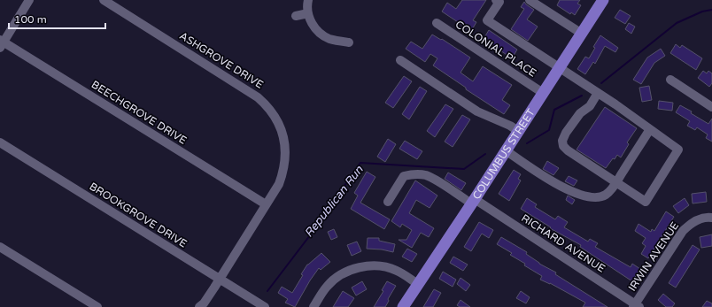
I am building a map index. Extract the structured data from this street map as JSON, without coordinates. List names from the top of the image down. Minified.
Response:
{"streets":{"main road":["COLUMBUS STREET"],"street":["COLONIAL PLACE","ASHGROVE DRIVE","BEECHGROVE DRIVE","BROOKGROVE DRIVE","RICHARD AVENUE","IRWIN AVENUE"]},"crossings":[["COLONIAL PLACE","COLUMBUS STREET"],["ASHGROVE DRIVE","BEECHGROVE DRIVE"],["ASHGROVE DRIVE","BROOKGROVE DRIVE"],["COLUMBUS STREET","RICHARD AVENUE"],["RICHARD AVENUE","IRWIN AVENUE"]],"water":["Republican Run"],"scale_bar":"100 m"}
